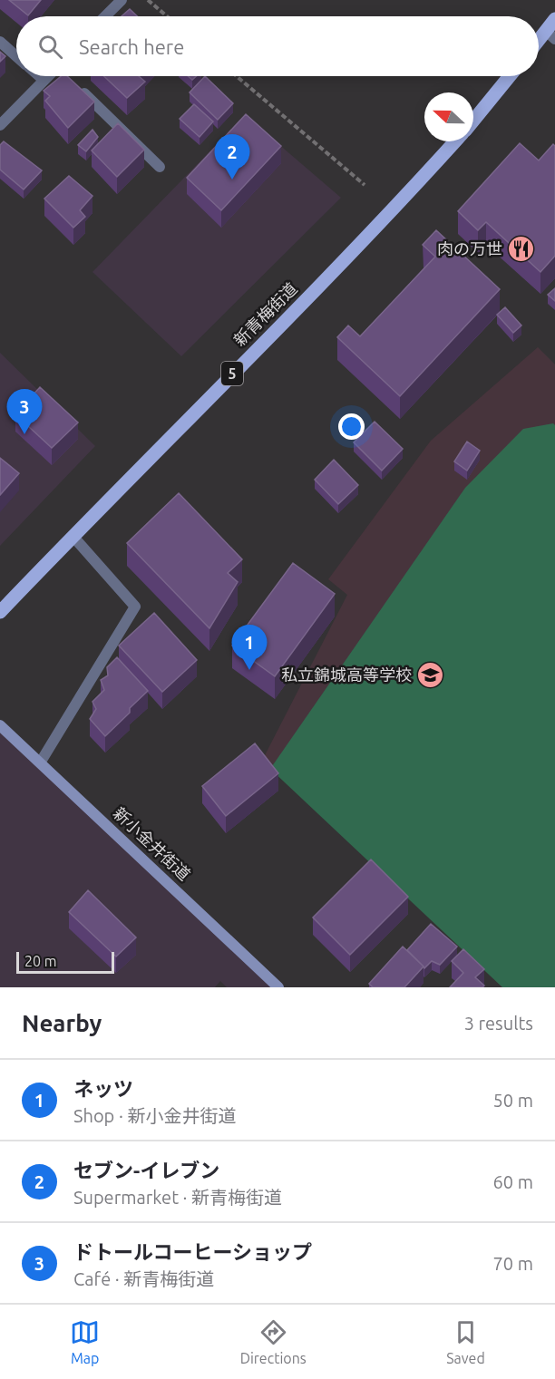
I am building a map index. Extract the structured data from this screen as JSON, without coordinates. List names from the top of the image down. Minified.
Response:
{"streets":{"main road":["新青梅街道","5","新小金井街道"]},"places":{"restaurant":["肉の万世"],"school or university":["私立錦城高等学校"]},"scale_bar":"20 m","north":"left","page":{"search":"Search here","pins":["2","3","1"],"scale":"20 m","heading":["Nearby","3 results"],"list":[{"mark":"1","name":"ネッツ","note":"Shop · 新小金井街道","value":"50 m"},{"mark":"2","name":"セブン-イレブン","note":"Supermarket · 新青梅街道","value":"60 m"},{"mark":"3","name":"ドトールコーヒーショップ","note":"Café · 新青梅街道","value":"70 m"}],"nav":["Map","Directions","Saved"]}}
